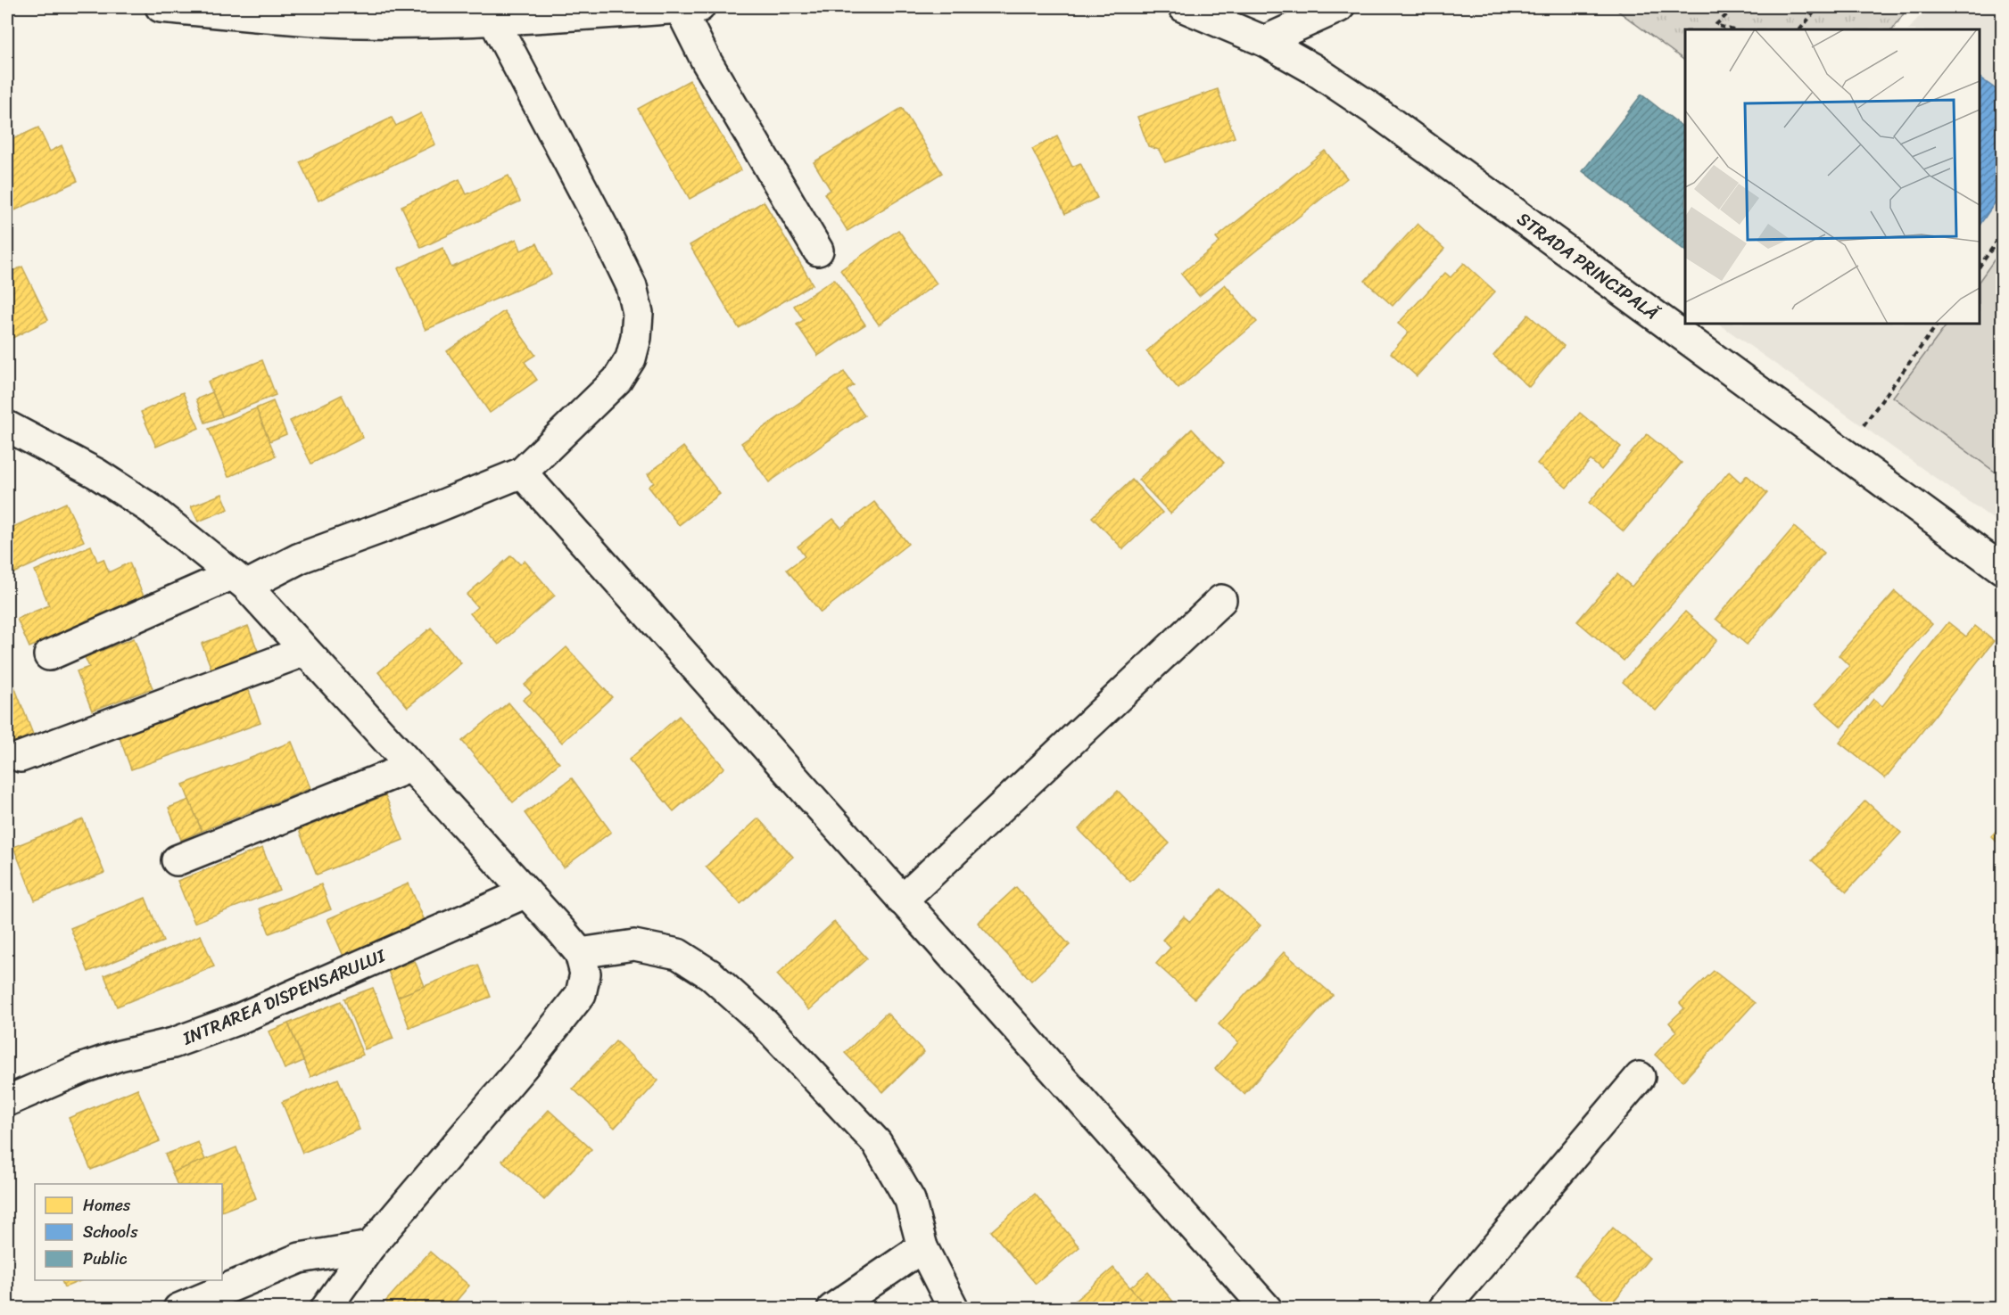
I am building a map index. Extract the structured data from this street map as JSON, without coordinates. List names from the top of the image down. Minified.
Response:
{"streets":{"street":["STRADA PRINCIPALĂ","INTRAREA DISPENSARULUI"]},"legend":["Homes","Schools","Public"]}
